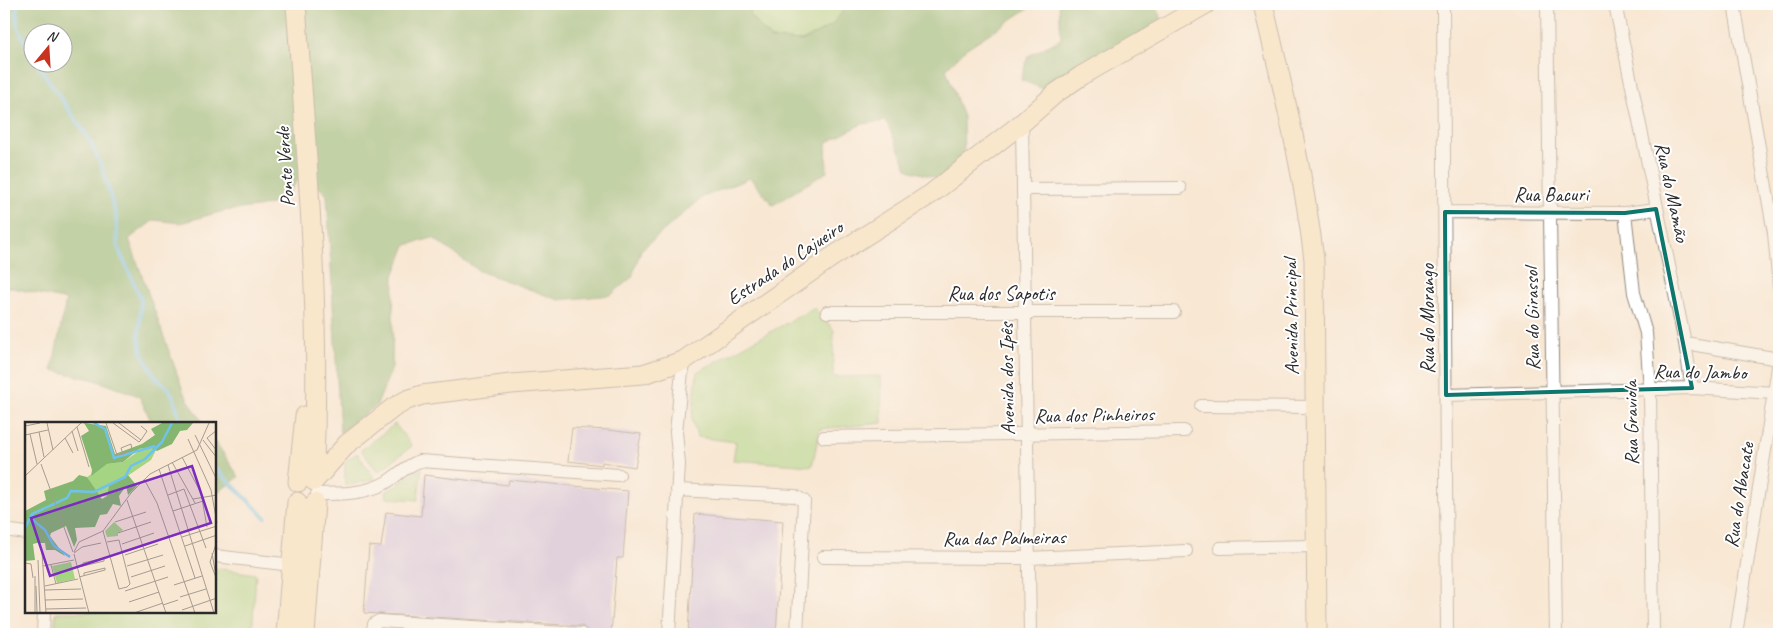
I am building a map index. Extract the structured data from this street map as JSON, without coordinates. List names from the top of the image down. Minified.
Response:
{"streets":{"street":["Ponte Verde","Rua do Mamão","Rua Bacuri","Estrada do Cajueiro","Rua dos Sapotis","Avenida Principal","Rua do Morango","Rua do Girassol","Rua do Jambo","Avenida dos Ipês","Rua dos Pinheiros","Rua Graviola","Rua do Abacate","Rua das Palmeiras"]},"crossings":[["Ponte Verde","Estrada do Cajueiro"],["Rua do Mamão","Rua Bacuri"],["Rua do Mamão","Rua do Jambo"],["Rua Bacuri","Rua do Morango"],["Rua Bacuri","Rua do Girassol"],["Rua Bacuri","Rua Graviola"],["Estrada do Cajueiro","Avenida dos Ipês"],["Rua dos Sapotis","Avenida dos Ipês"],["Rua do Morango","Rua do Jambo"],["Rua do Girassol","Rua do Jambo"],["Rua do Jambo","Rua Graviola"],["Rua do Jambo","Rua do Abacate"],["Avenida dos Ipês","Rua dos Pinheiros"],["Avenida dos Ipês","Rua das Palmeiras"]],"north":"top"}
